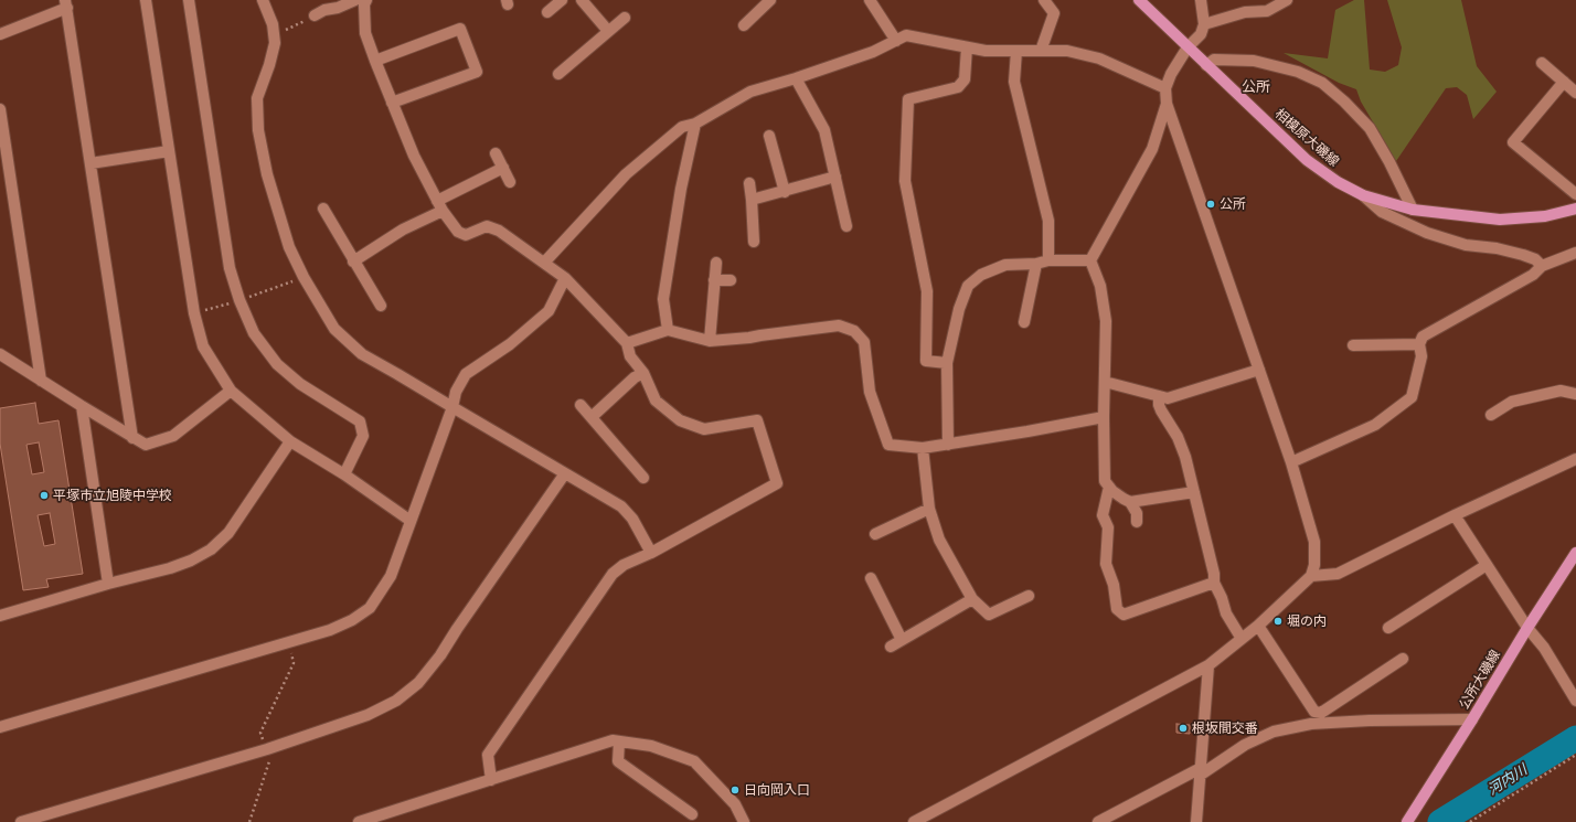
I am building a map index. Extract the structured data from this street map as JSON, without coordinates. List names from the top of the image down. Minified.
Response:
{"streets":{"main road":["相模原大磯線","公所大磯線"]},"districts":["公所"],"water":["河内川"],"places":["公所","平塚市立旭陵中学校","堀の内","根坂間交番","日向岡入口"]}
